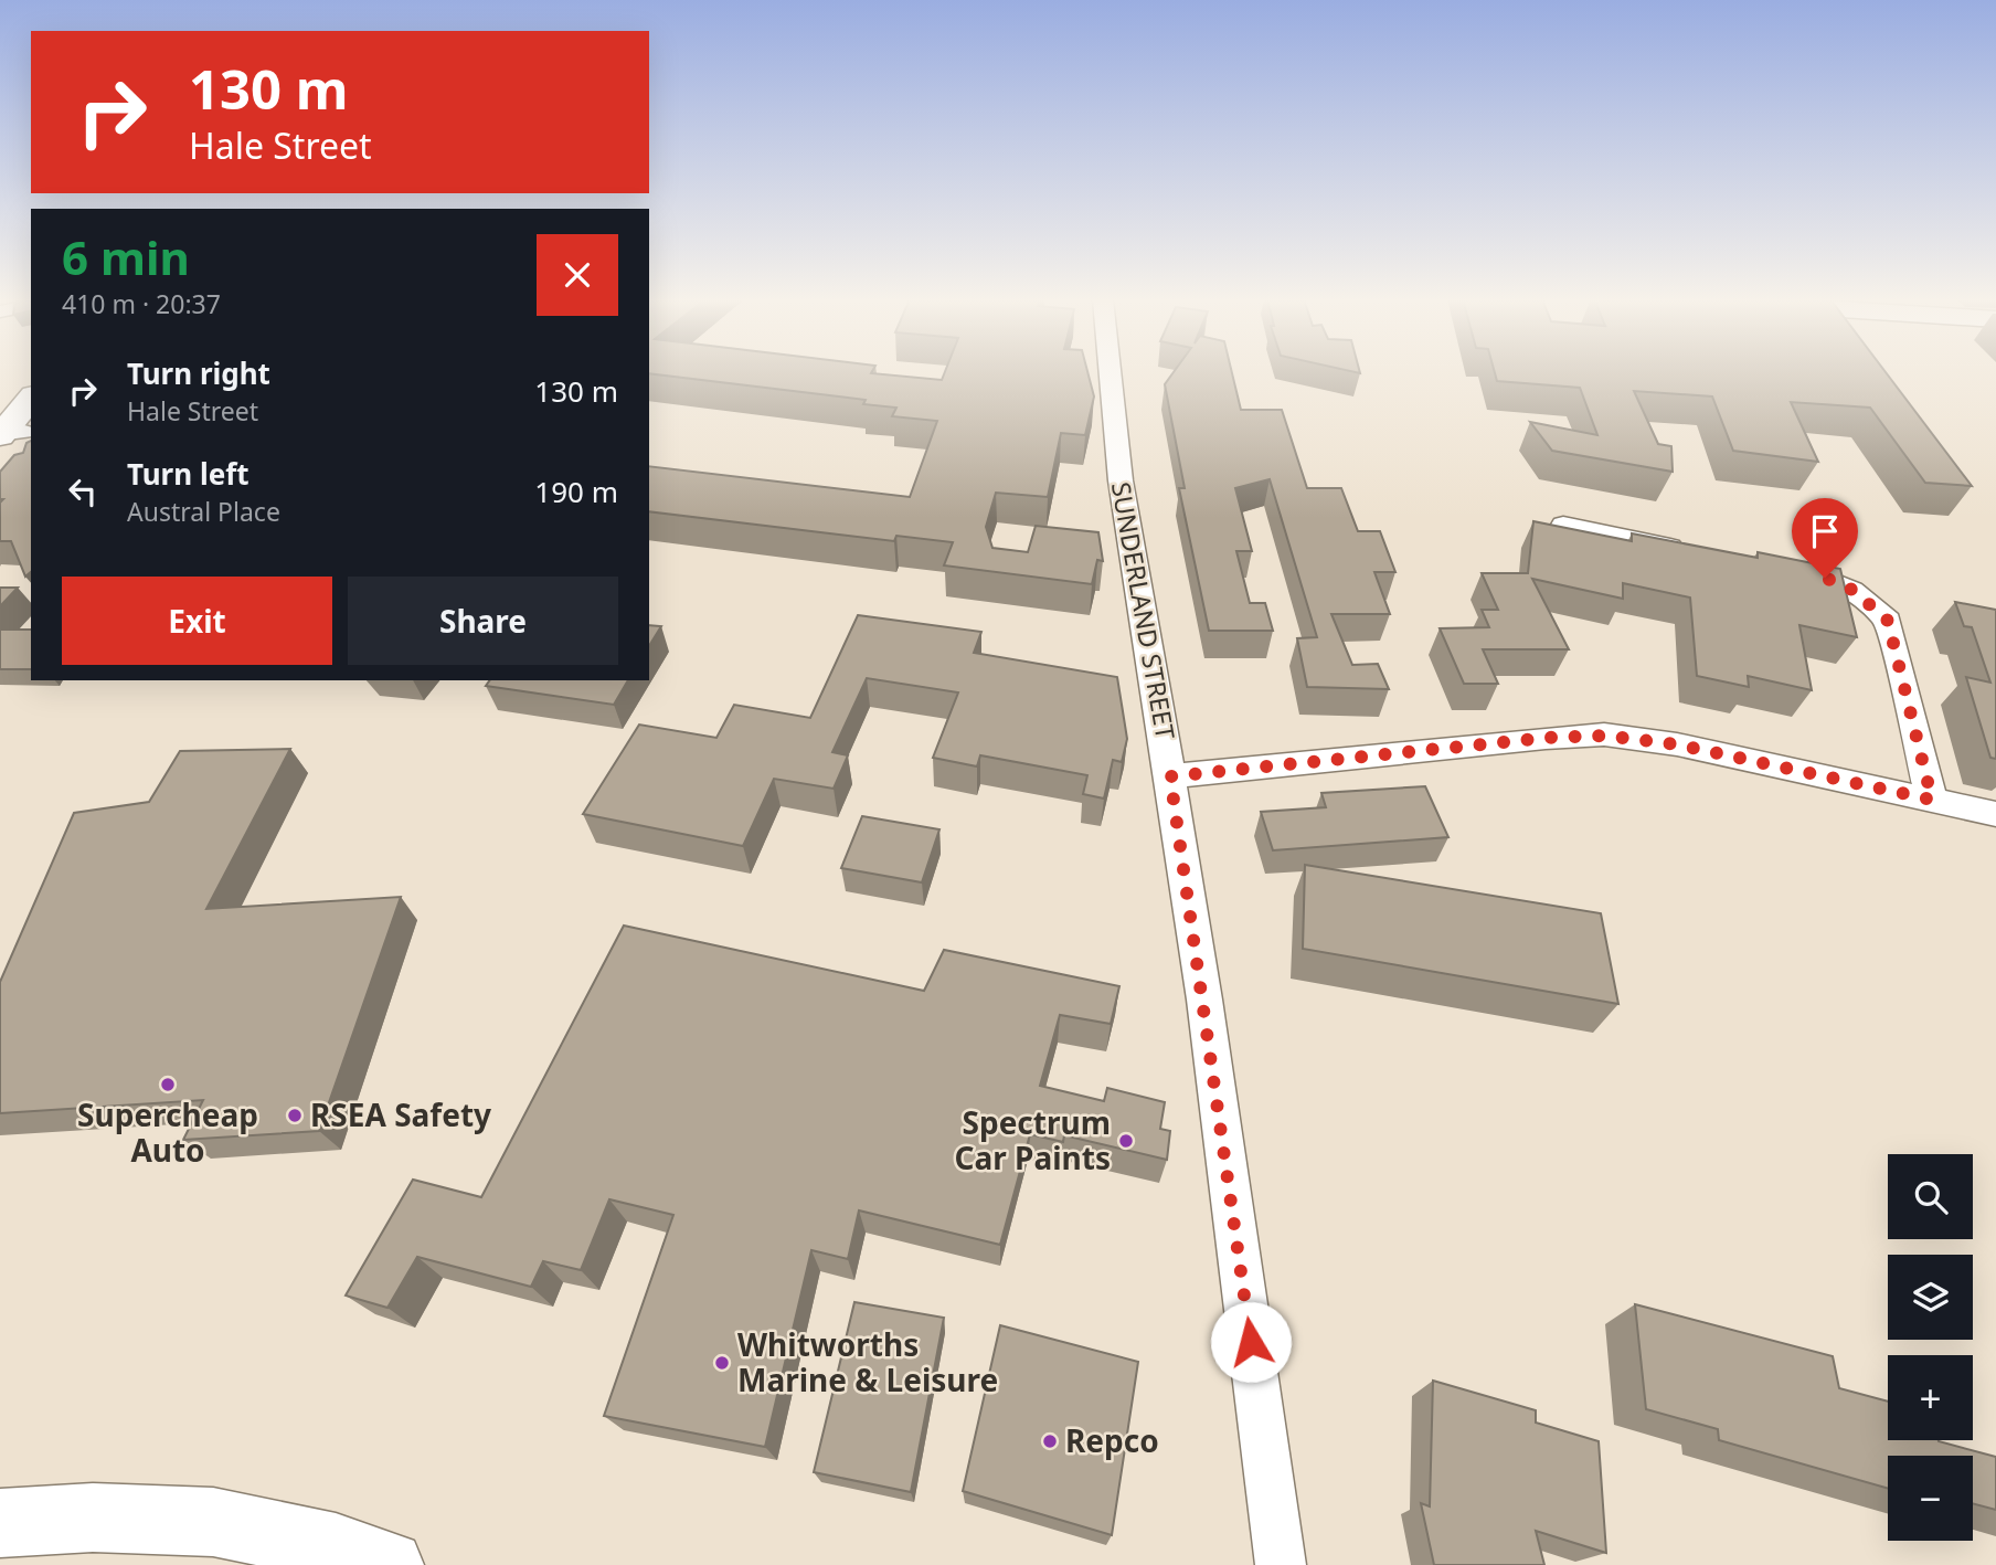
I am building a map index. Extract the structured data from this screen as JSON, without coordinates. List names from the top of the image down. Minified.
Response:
{"streets":{"street":["SUNDERLAND STREET"]},"places":["Supercheap Auto","RSEA Safety","Spectrum Car Paints","Whitworths Marine & Leisure","Repco"],"page":{"turn":["130 m","Hale Street"],"heading":["6 min","410 m · 20:37"],"list":[{"name":"Turn right","note":"Hale Street","value":"130 m"},{"name":"Turn left","note":"Austral Place","value":"190 m"}],"buttons":["Exit","Share"],"map_buttons":["+","−"]}}
